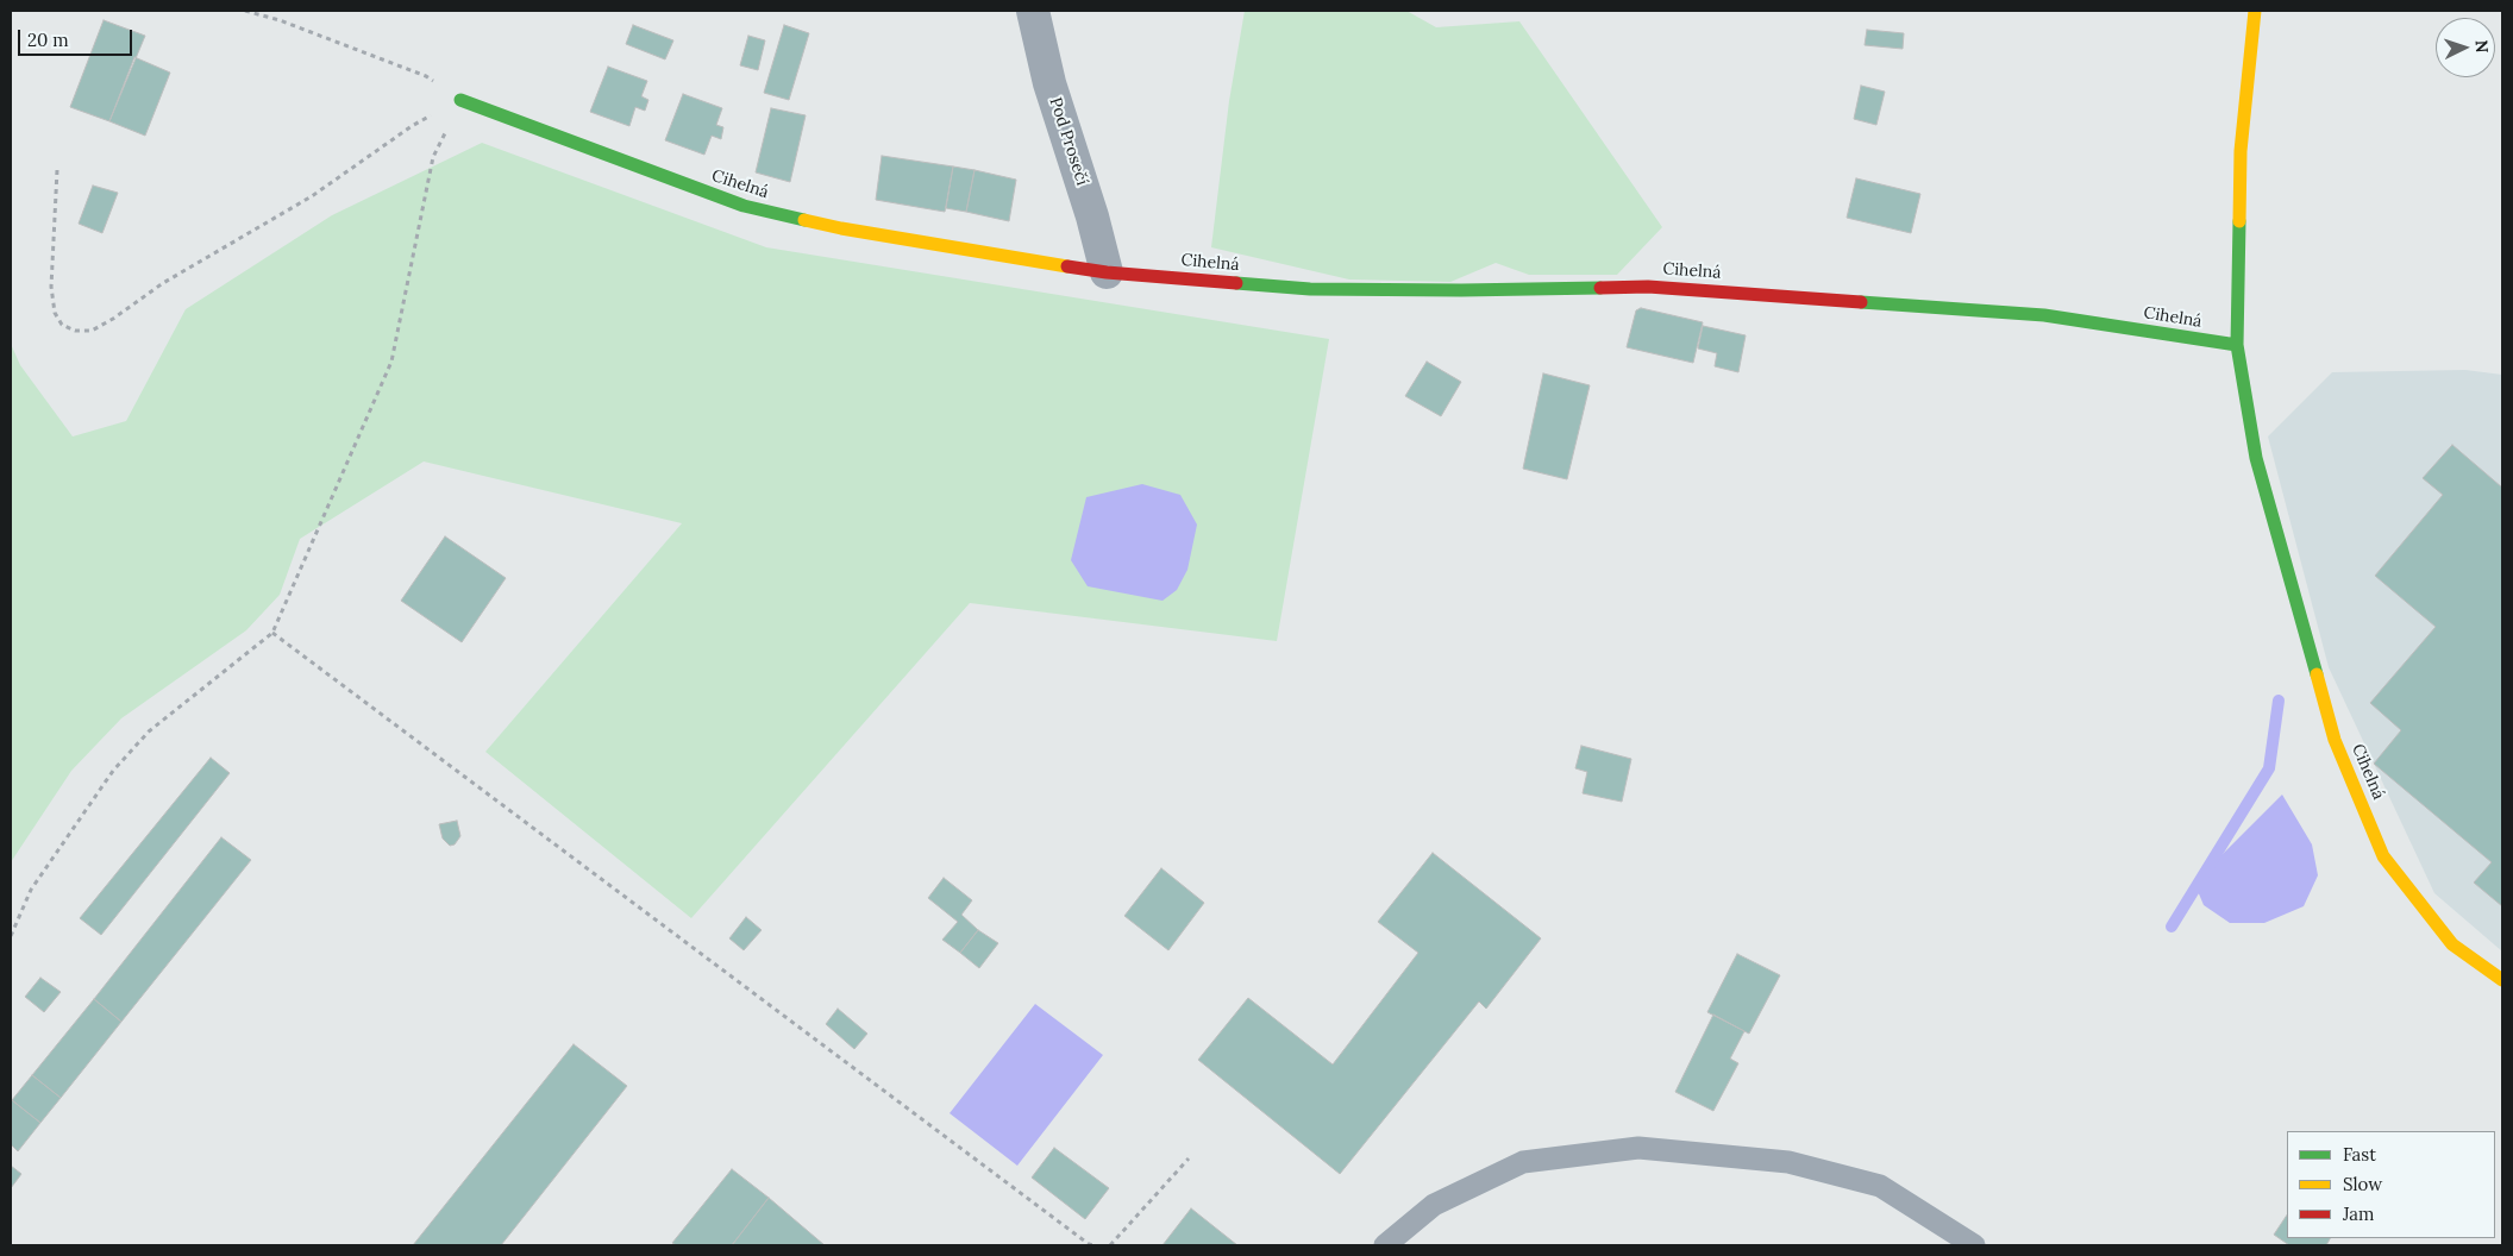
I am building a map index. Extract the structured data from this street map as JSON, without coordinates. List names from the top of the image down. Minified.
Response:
{"streets":{"street":["Pod Prosečí","Cihelná"]},"crossings":[["Pod Prosečí","Cihelná"]],"legend":["Fast","Slow","Jam"],"scale_bar":"20 m","north":"right"}
